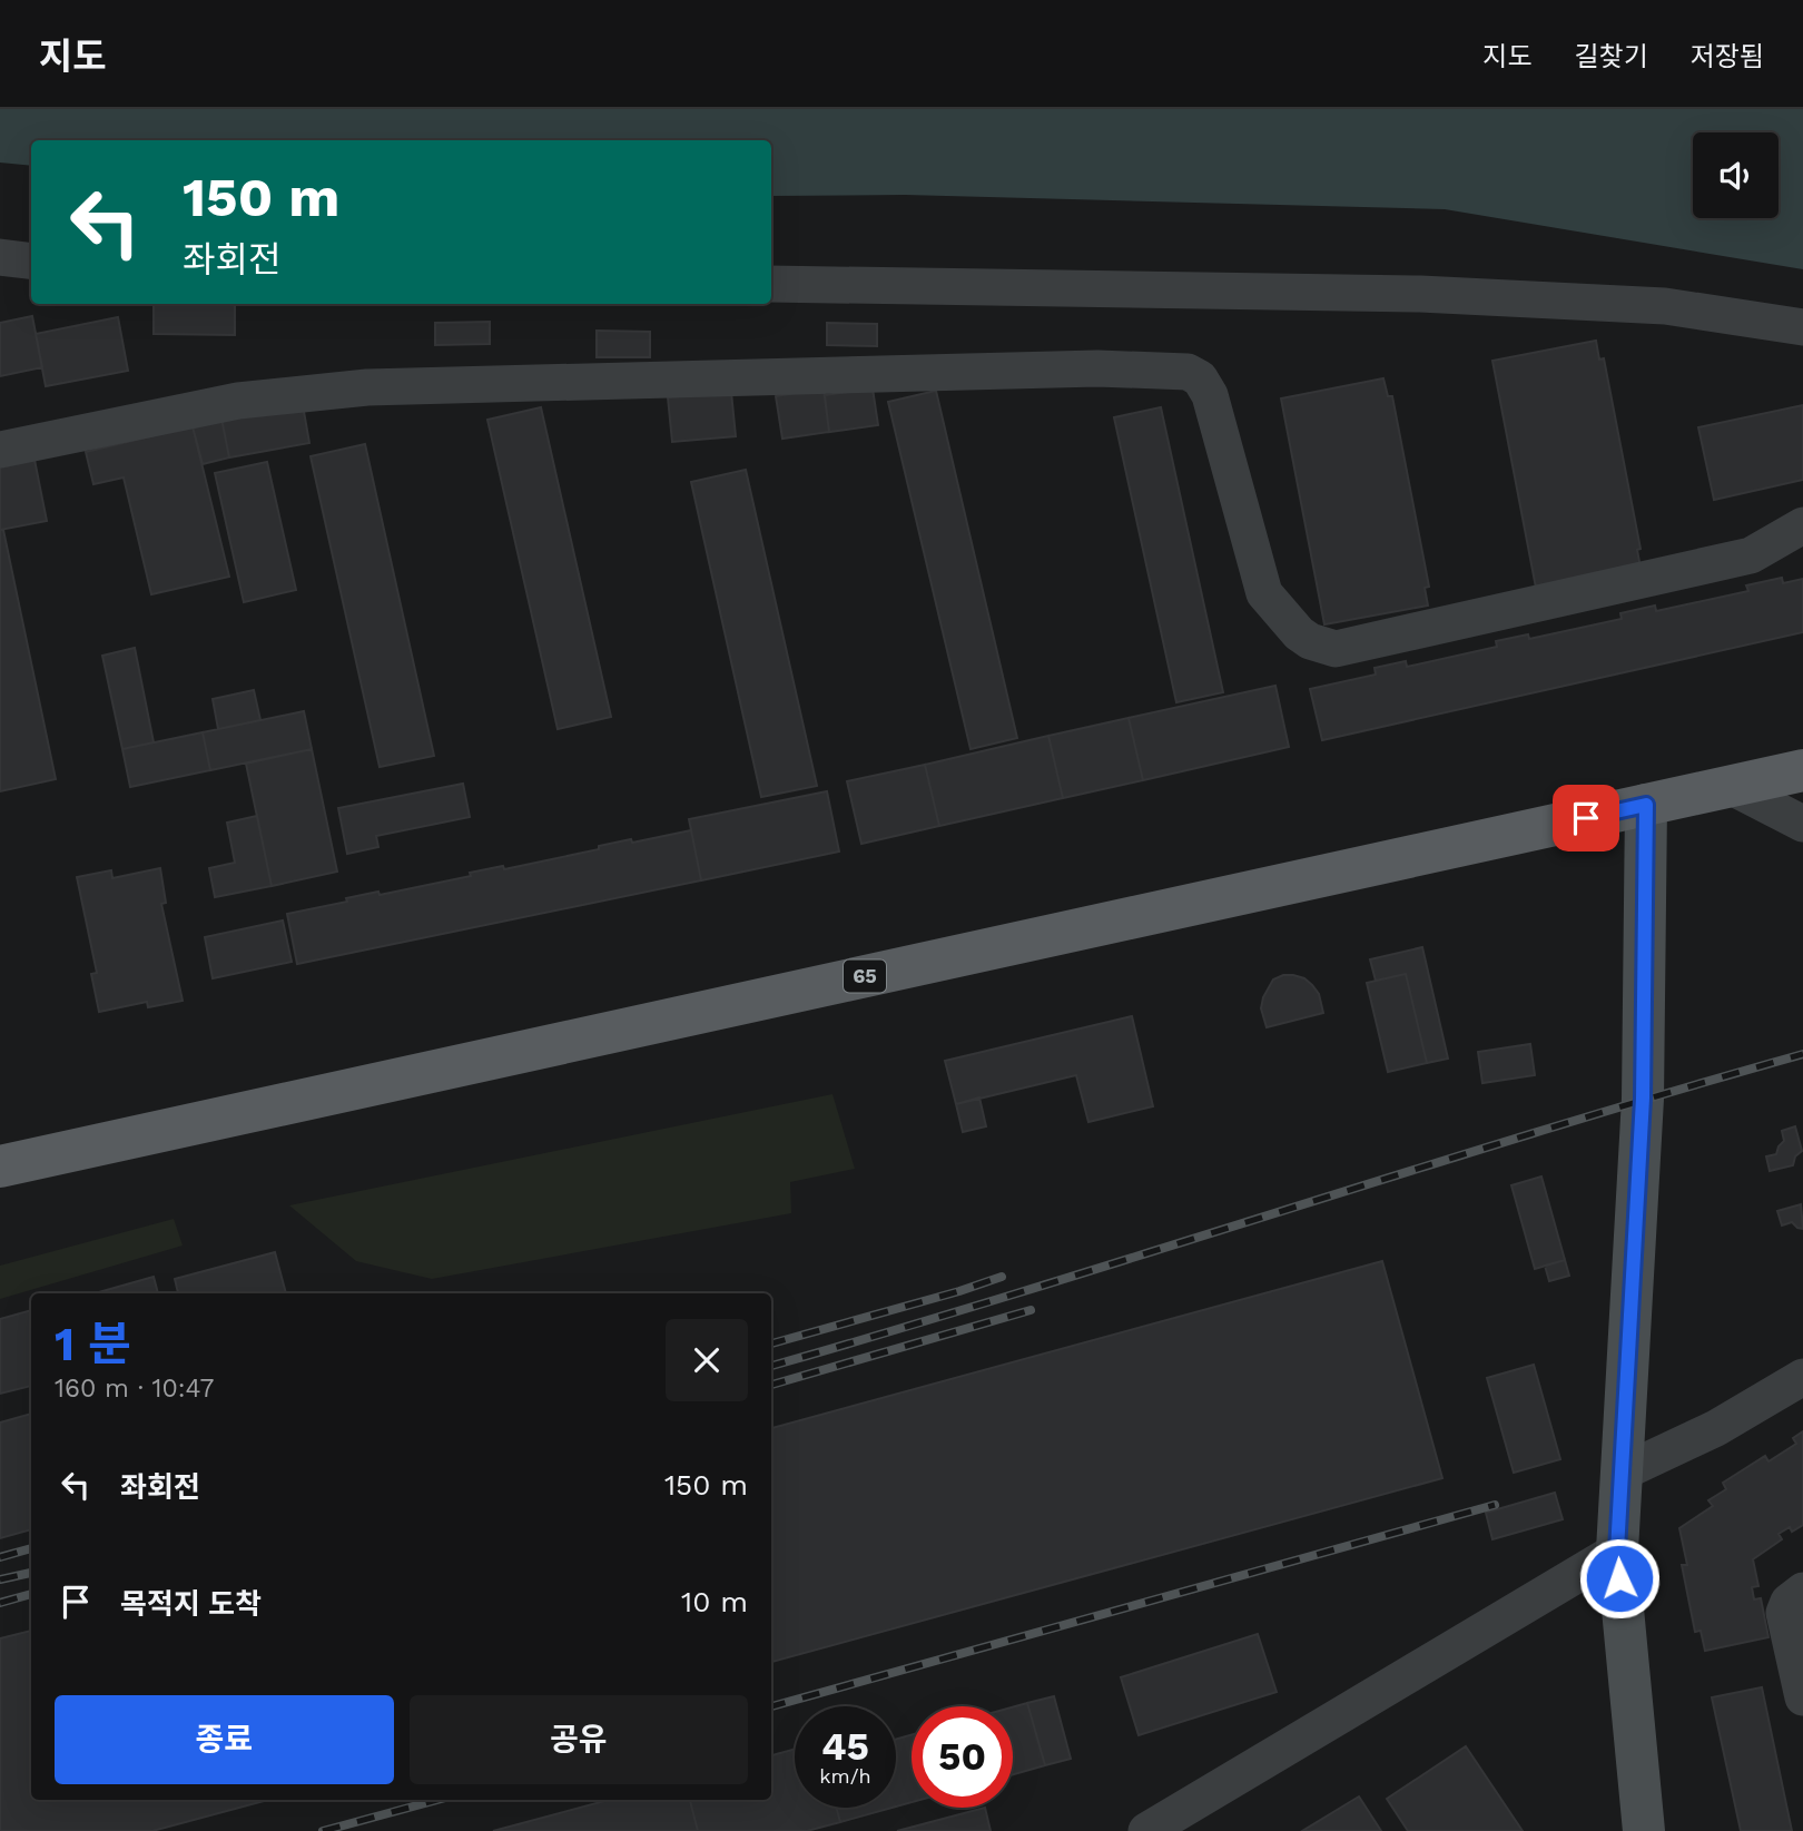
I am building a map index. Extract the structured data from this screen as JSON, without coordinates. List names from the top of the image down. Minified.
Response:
{"streets":{"main road":["65"]},"page":{"header":"지도","nav":["지도","길찾기","저장됨"],"turn":["150 m","좌회전"],"heading":["1 분","160 m · 10:47"],"list":[{"name":"좌회전","value":"150 m"},{"name":"목적지 도착","value":"10 m"}],"buttons":["종료","공유"],"speed":"45 km/h","limit":"50"}}
